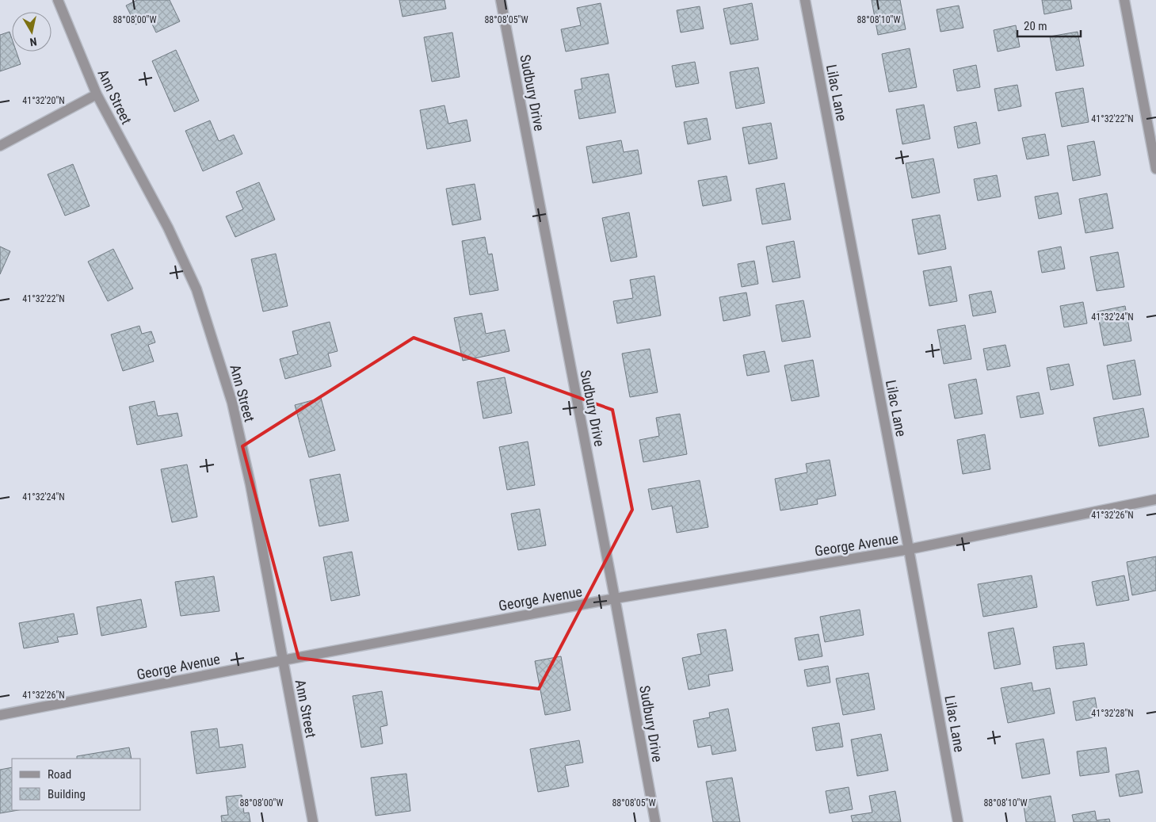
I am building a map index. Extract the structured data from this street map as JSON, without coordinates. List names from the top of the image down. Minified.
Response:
{"streets":{"street":["Sudbury Drive","Lilac Lane","Ann Street","George Avenue"]},"crossings":[["Sudbury Drive","George Avenue"],["Lilac Lane","George Avenue"],["Ann Street","George Avenue"]],"legend":["Road","Building"],"scale_bar":"20 m","north":"bottom","coordinates":["88°08'00\"W","88°08'05\"W","88°08'10\"W","41°32'20\"N","41°32'22\"N","41°32'24\"N","41°32'26\"N","41°32'28\"N"]}
